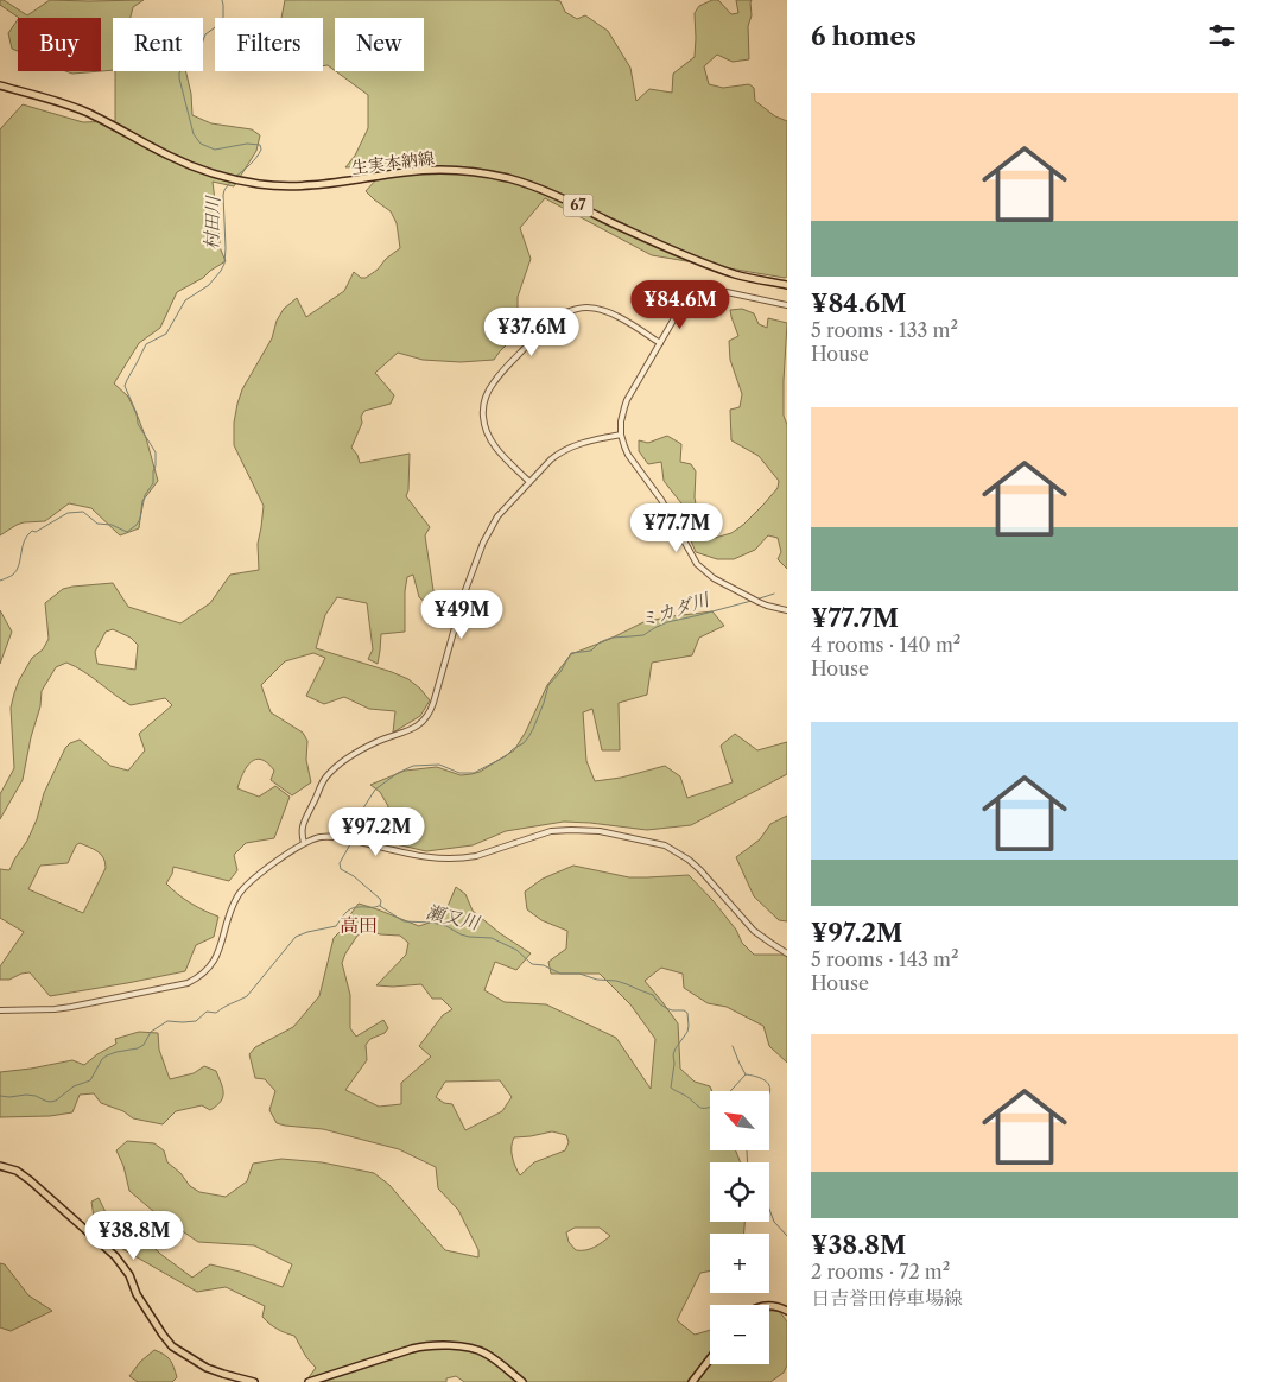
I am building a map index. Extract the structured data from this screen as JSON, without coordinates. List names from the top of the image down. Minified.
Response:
{"streets":{"main road":["生実本納線","67"]},"districts":["高田"],"water":["村田川","ミカダ川","瀬又川"],"north":"top left","page":{"heading":"6 homes","chip":["Buy","Rent","Filters","New"],"list":[{"name":"¥84.6M","note":"5 rooms · 133 m² · House"},{"name":"¥77.7M","note":"4 rooms · 140 m² · House"},{"name":"¥97.2M","note":"5 rooms · 143 m² · House"},{"name":"¥38.8M","note":"2 rooms · 72 m² · 日吉誉田停車場線"}],"price":["¥84.6M","¥37.6M","¥77.7M","¥49M","¥97.2M","¥38.8M"],"map_buttons":["+","−"]}}
